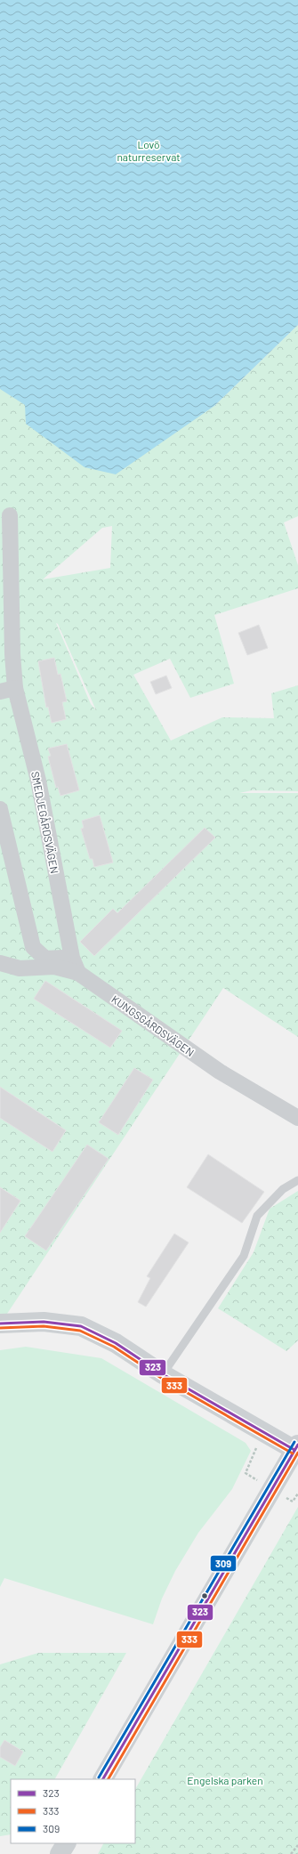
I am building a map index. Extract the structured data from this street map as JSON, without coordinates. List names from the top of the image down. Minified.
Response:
{"streets":{"street":["SMEDJEGÅRDSVÄGEN","KUNGSGÅRDSVÄGEN"]},"crossings":[["SMEDJEGÅRDSVÄGEN","KUNGSGÅRDSVÄGEN"]],"parks":["Lovö naturreservat","Engelska parken"],"lines":["transit line 323","transit line 333","transit line 309"],"legend":["323","333","309"]}
